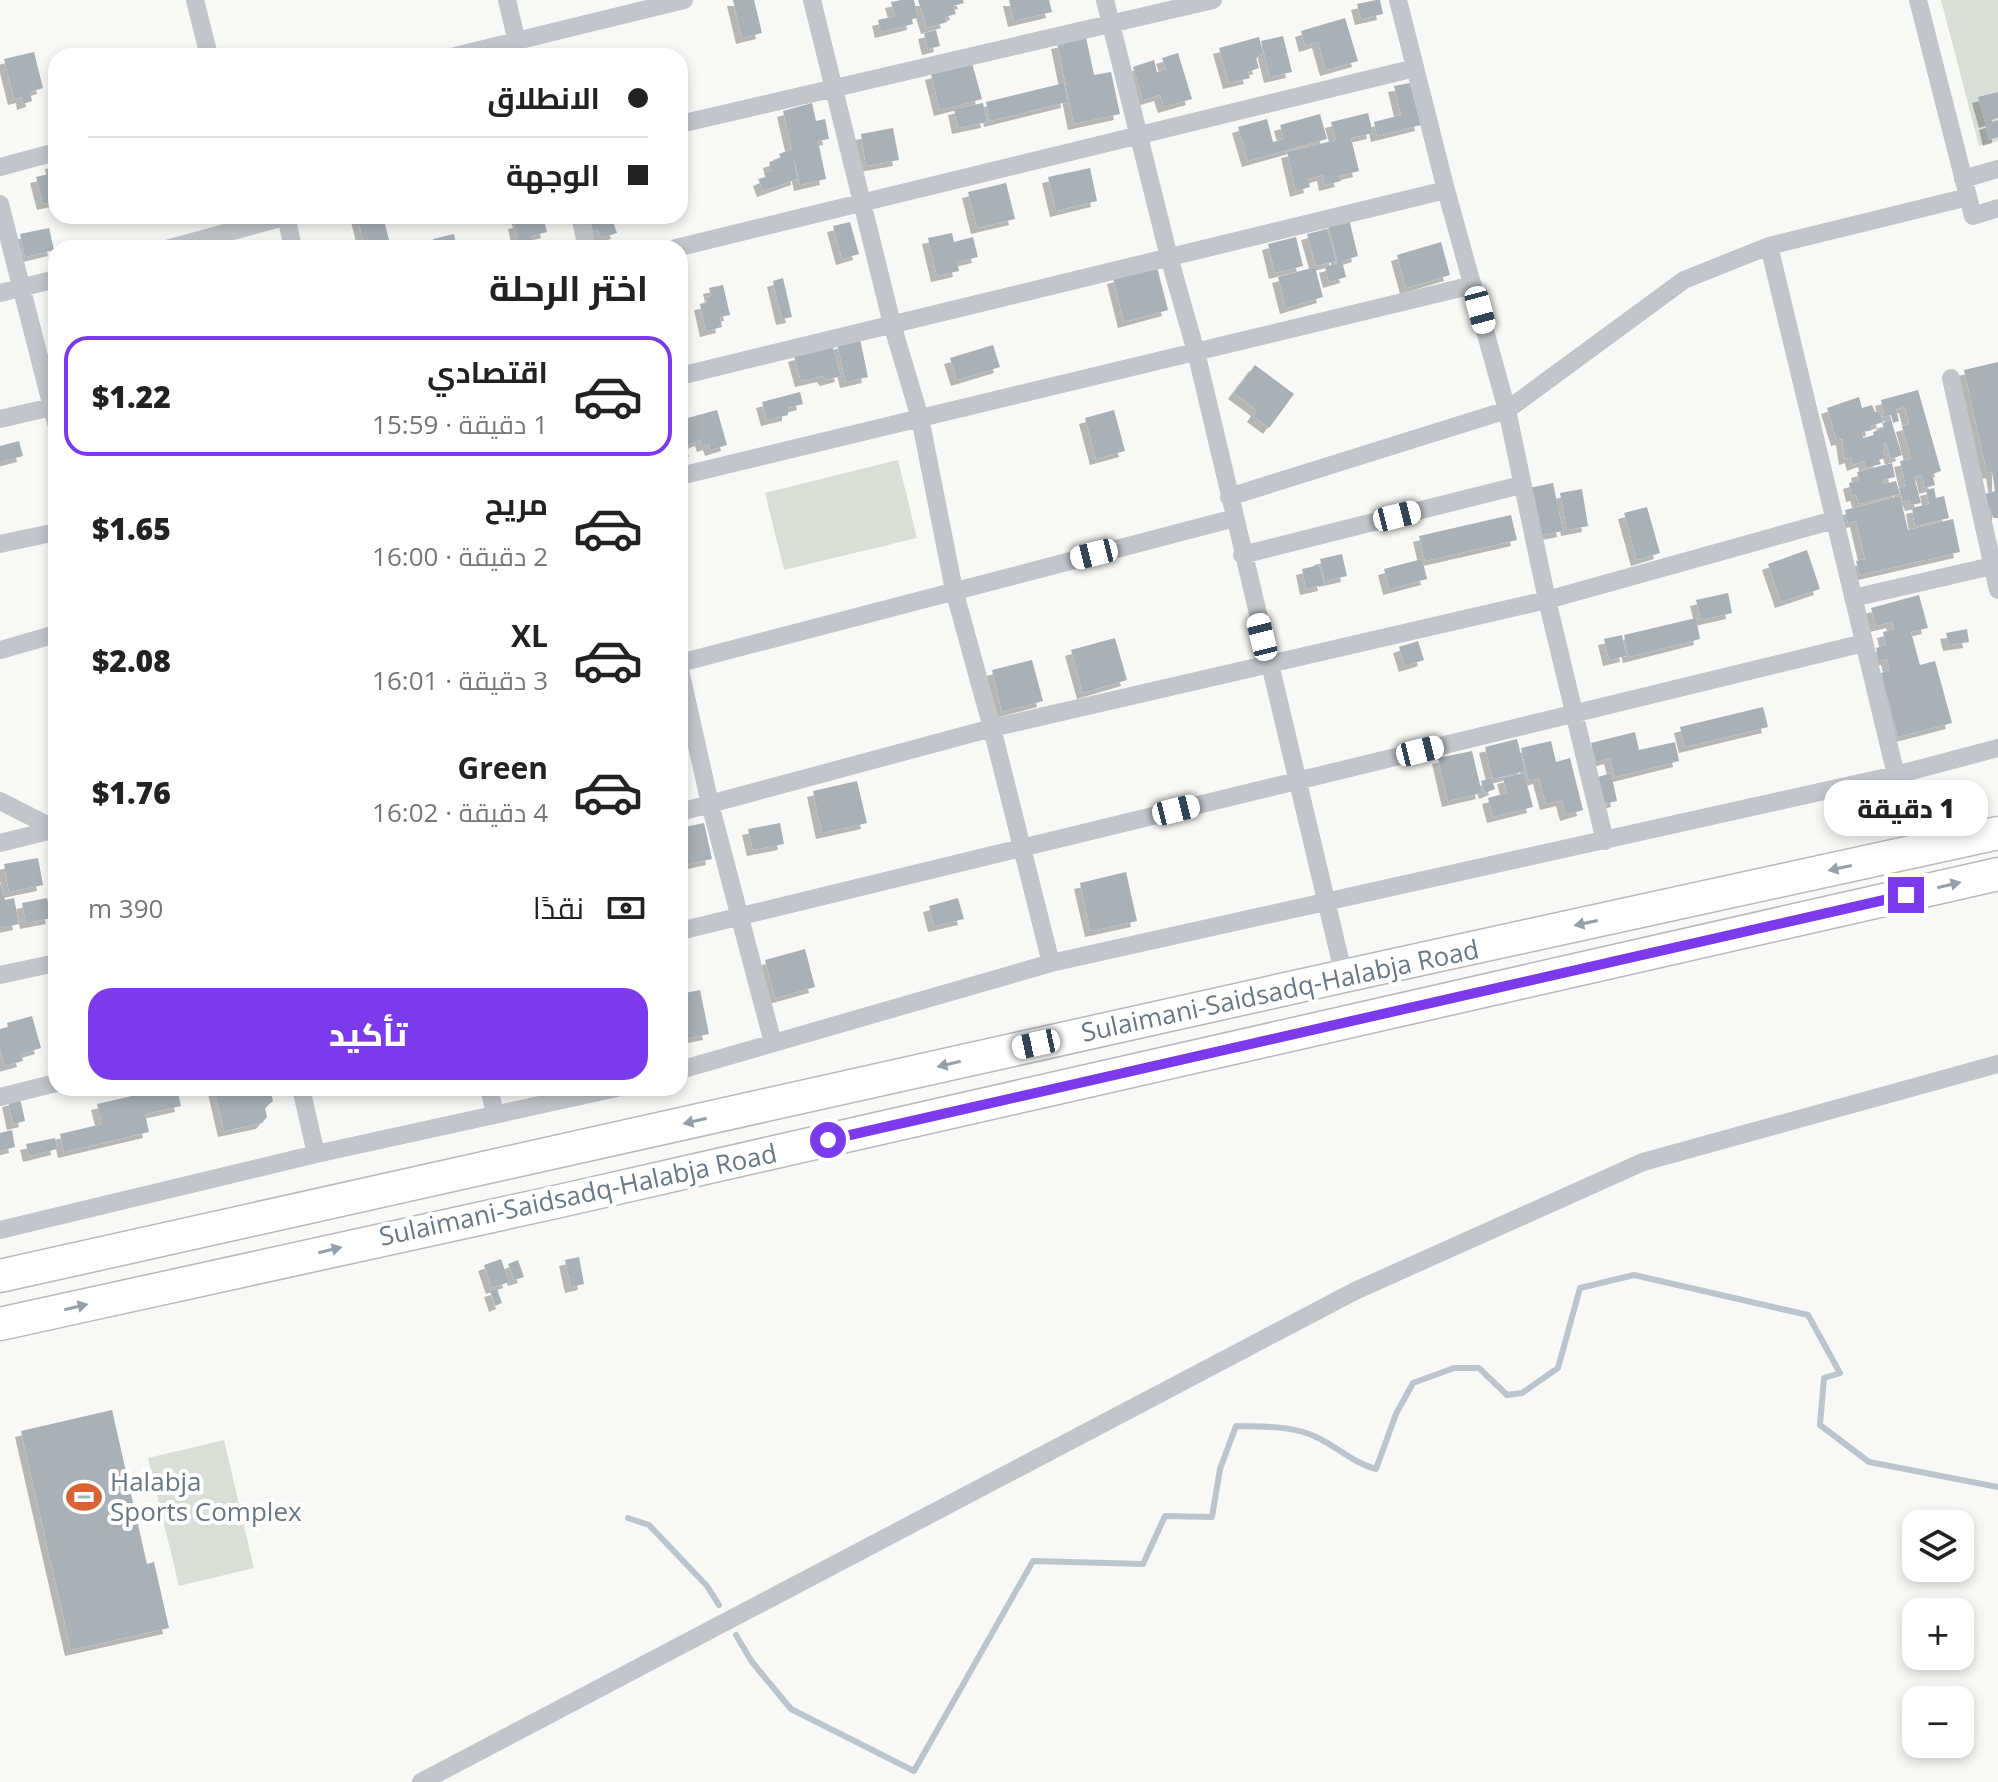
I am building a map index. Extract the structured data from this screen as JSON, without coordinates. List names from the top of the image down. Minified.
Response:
{"streets":{"highway":["Sulaimani-Saidsadq-Halabja Road"]},"places":{"sports":["Halabja Sports Complex"]},"page":{"banner":["الانطلاق","الوجهة"],"heading":"اختر الرحلة","list":[{"name":"اقتصادي","note":"1 دقيقة · 15:59","value":"$1.22"},{"name":"مريح","note":"2 دقيقة · 16:00","value":"$1.65"},{"name":"XL","note":"3 دقيقة · 16:01","value":"$2.08"},{"name":"Green","note":"4 دقيقة · 16:02","value":"$1.76"}],"bubble":"1 دقيقة","pay":["نقدًا","390 m"],"buttons":"تأكيد","map_buttons":["+","−"]}}
